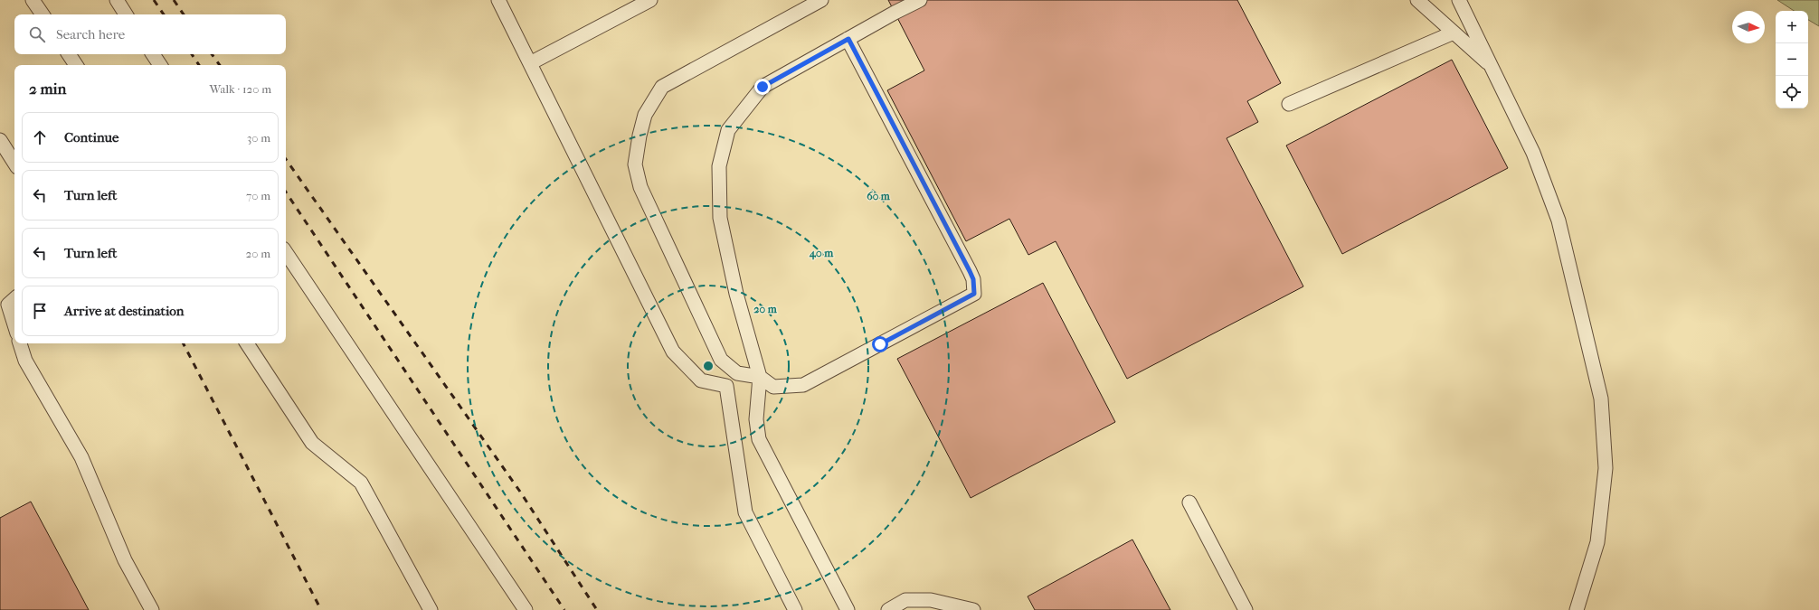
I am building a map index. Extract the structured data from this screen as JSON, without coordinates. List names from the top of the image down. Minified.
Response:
{"north":"right","page":{"map_buttons":["+","−"],"search":"Search here","heading":["2 min","Walk · 120 m"],"list":[["Continue","30 m"],["Turn left","70 m"],["Turn left","20 m"],"Arrive at destination"]},"rings":["60 m","40 m","20 m"]}
